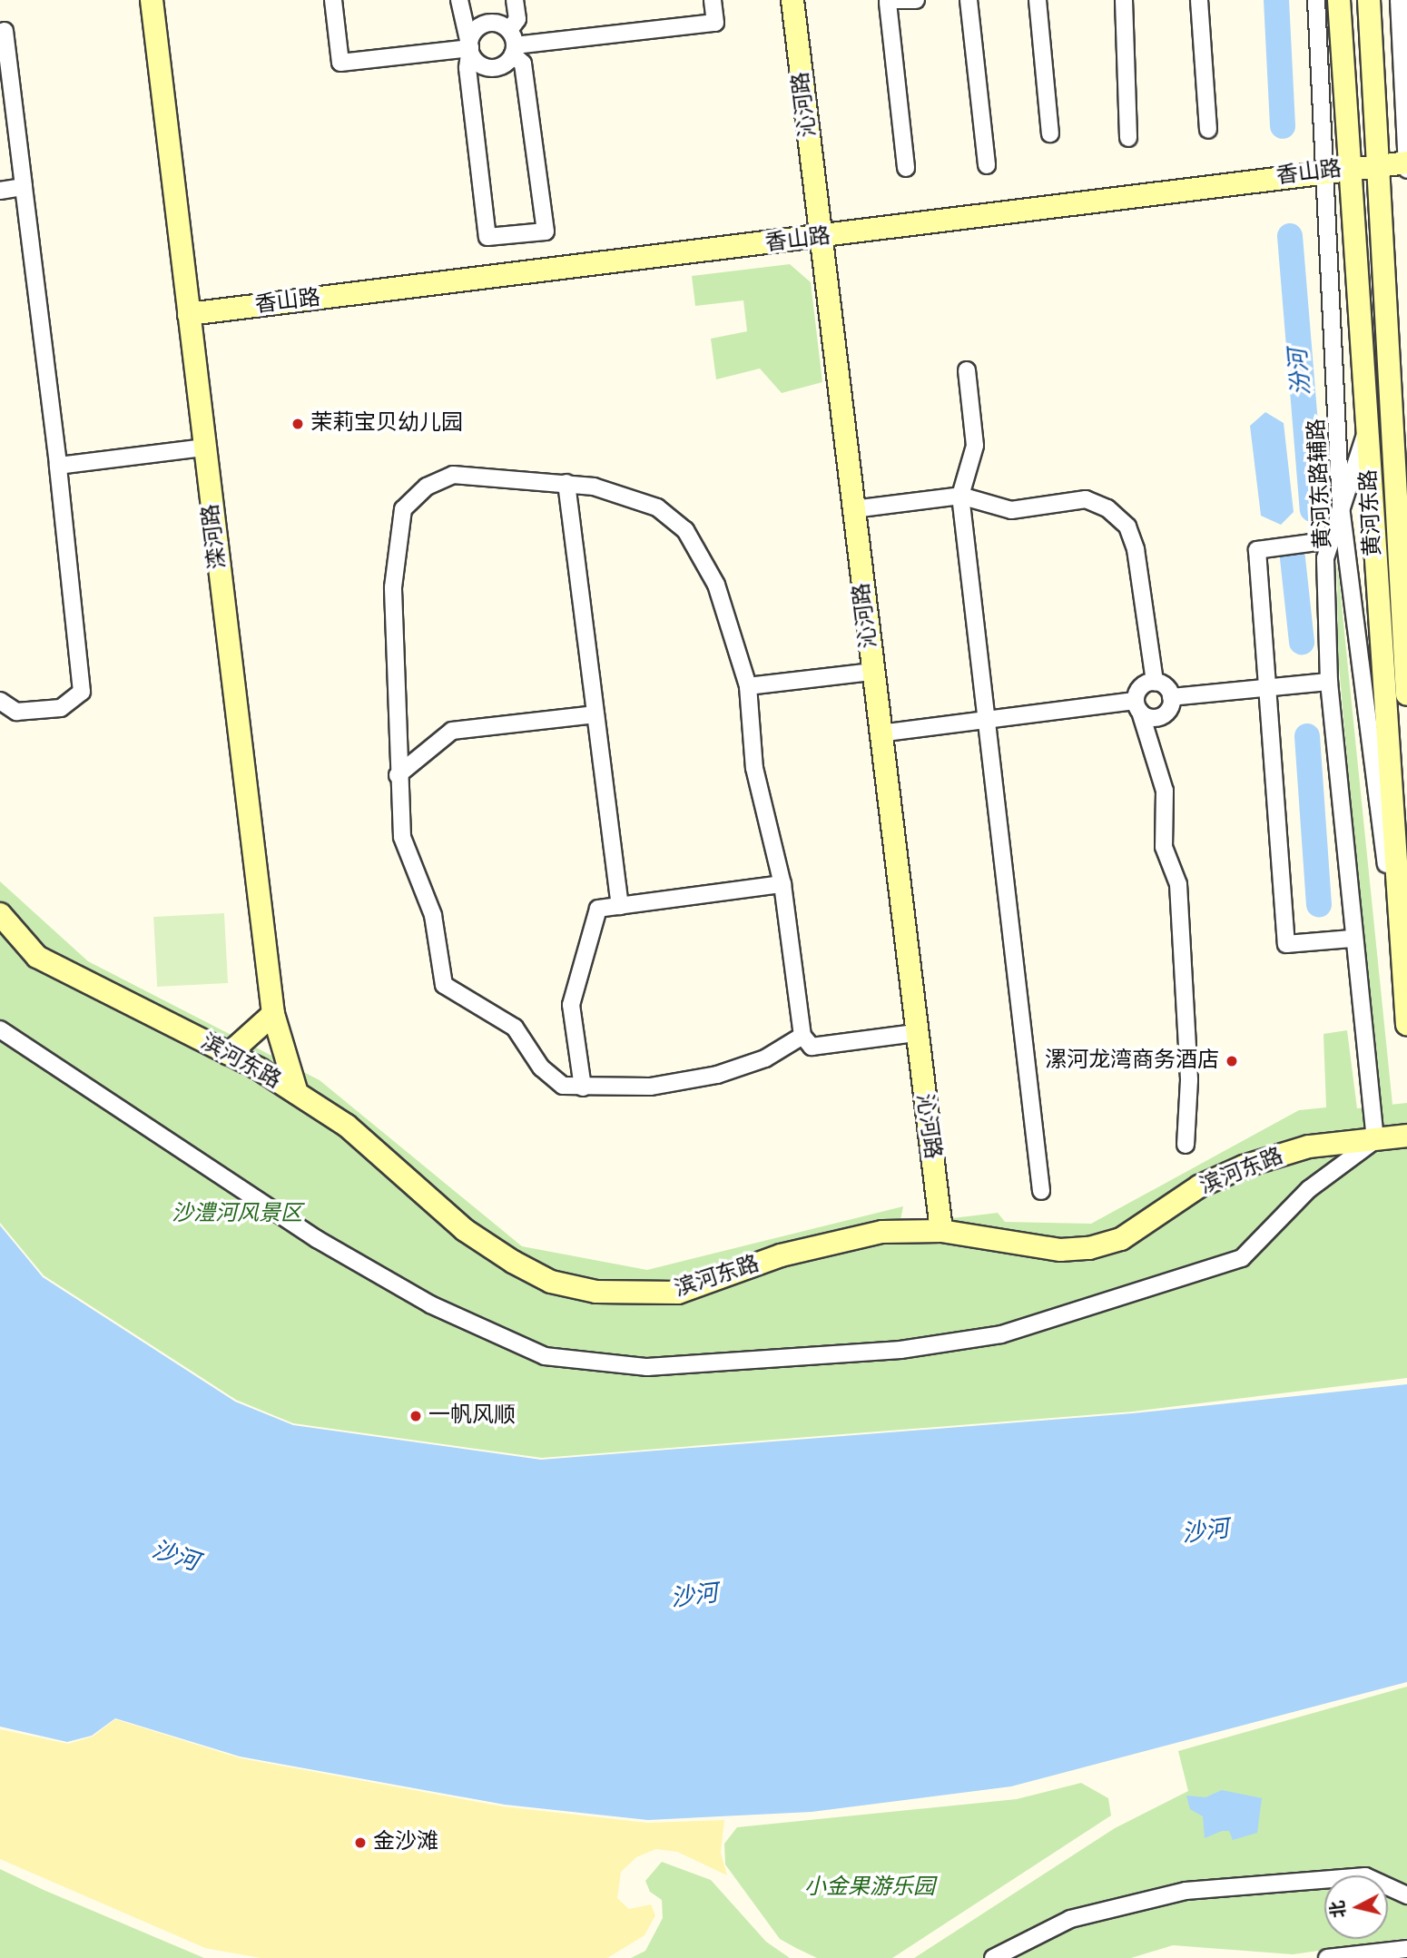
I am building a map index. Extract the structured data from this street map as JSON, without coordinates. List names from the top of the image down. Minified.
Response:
{"streets":{"street":["沁河路","香山路","黄河东路辅路","黄河东路","滦河路","滨河东路"]},"crossings":[["沁河路","香山路"],["沁河路","滨河东路"],["香山路","黄河东路辅路"],["香山路","黄河东路"],["香山路","滦河路"],["黄河东路辅路","黄河东路"],["滦河路","滨河东路"]],"water":["汾河","沙河"],"parks":["沙澧河风景区","小金果游乐园"],"places":["茉莉宝贝幼儿园","漯河龙湾商务酒店","一帆风顺","金沙滩"],"north":"left"}
